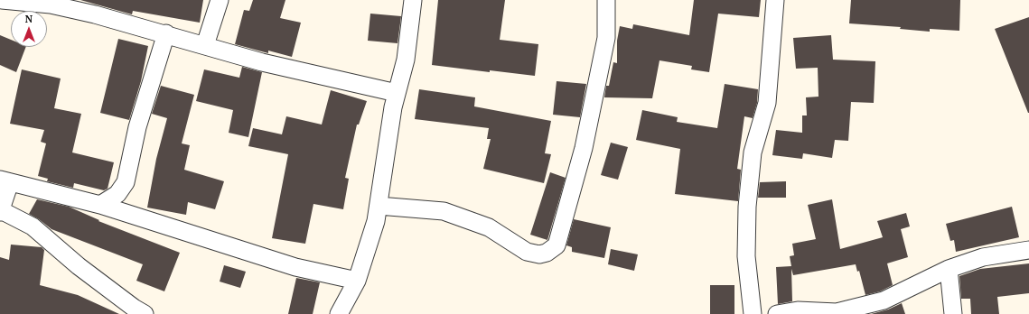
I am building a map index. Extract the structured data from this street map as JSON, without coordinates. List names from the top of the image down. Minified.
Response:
{"north":"top"}
